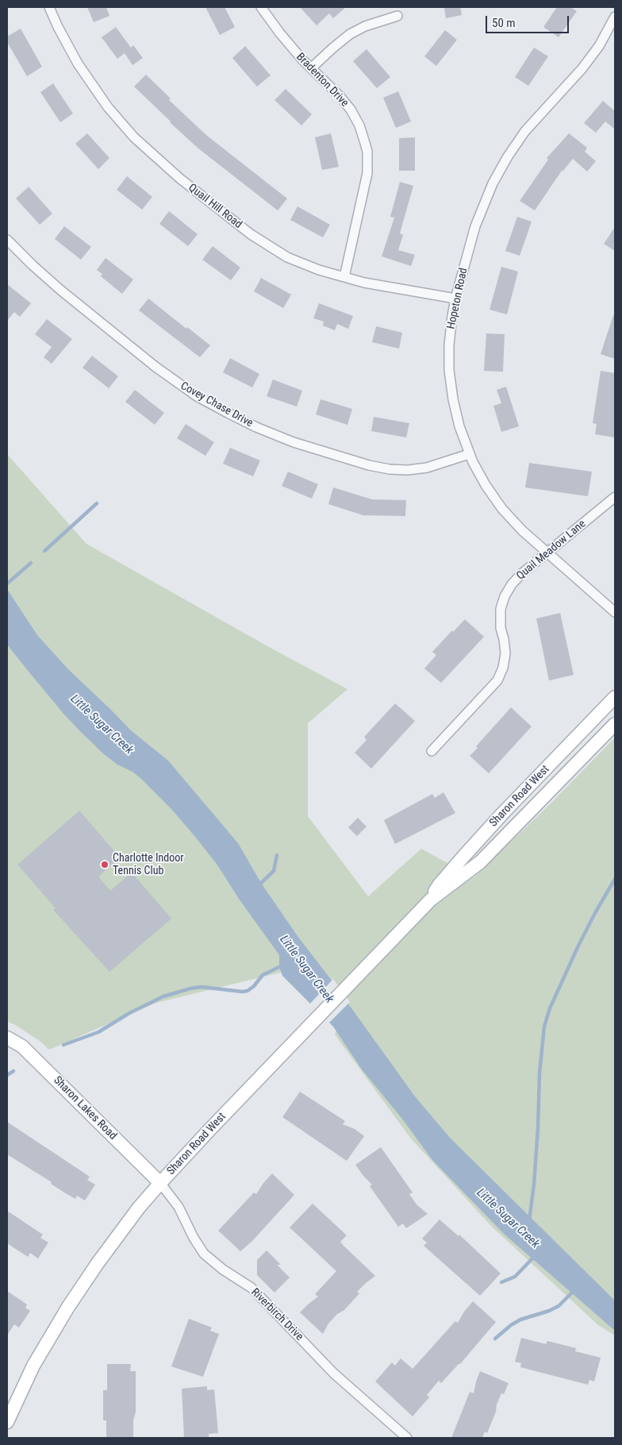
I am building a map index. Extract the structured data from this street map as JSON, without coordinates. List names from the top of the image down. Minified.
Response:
{"streets":{"main road":["Sharon Road West","Sharon Lakes Road"],"street":["Bradenton Drive","Quail Hill Road","Hopeton Road","Covey Chase Drive","Quail Meadow Lane","Riverbirch Drive"]},"crossings":[["Bradenton Drive","Quail Hill Road"],["Quail Hill Road","Hopeton Road"],["Hopeton Road","Covey Chase Drive"],["Hopeton Road","Quail Meadow Lane"],["Sharon Road West","Sharon Lakes Road"],["Sharon Road West","Riverbirch Drive"],["Sharon Lakes Road","Riverbirch Drive"]],"water":["Little Sugar Creek"],"places":["Charlotte Indoor Tennis Club"],"scale_bar":"50 m"}
